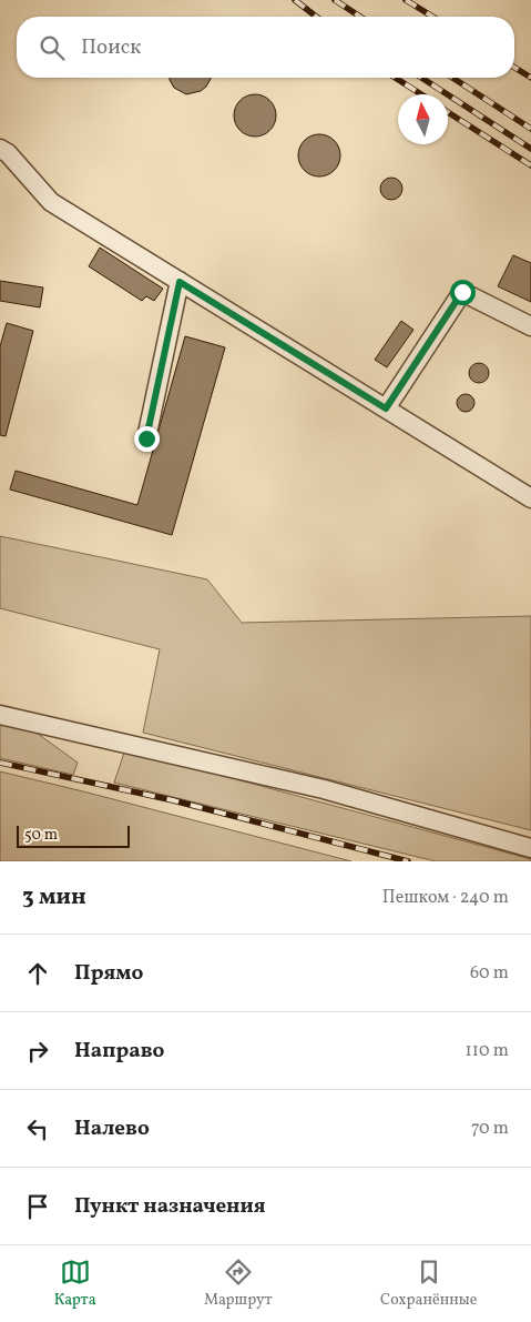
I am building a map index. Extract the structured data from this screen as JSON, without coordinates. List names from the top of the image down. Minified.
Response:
{"scale_bar":"50 m","north":"top","page":{"search":"Поиск","scale":"50 m","heading":["3 мин","Пешком · 240 m"],"list":[["Прямо","60 m"],["Направо","110 m"],["Налево","70 m"],"Пункт назначения"],"nav":["Карта","Маршрут","Сохранённые"]}}
